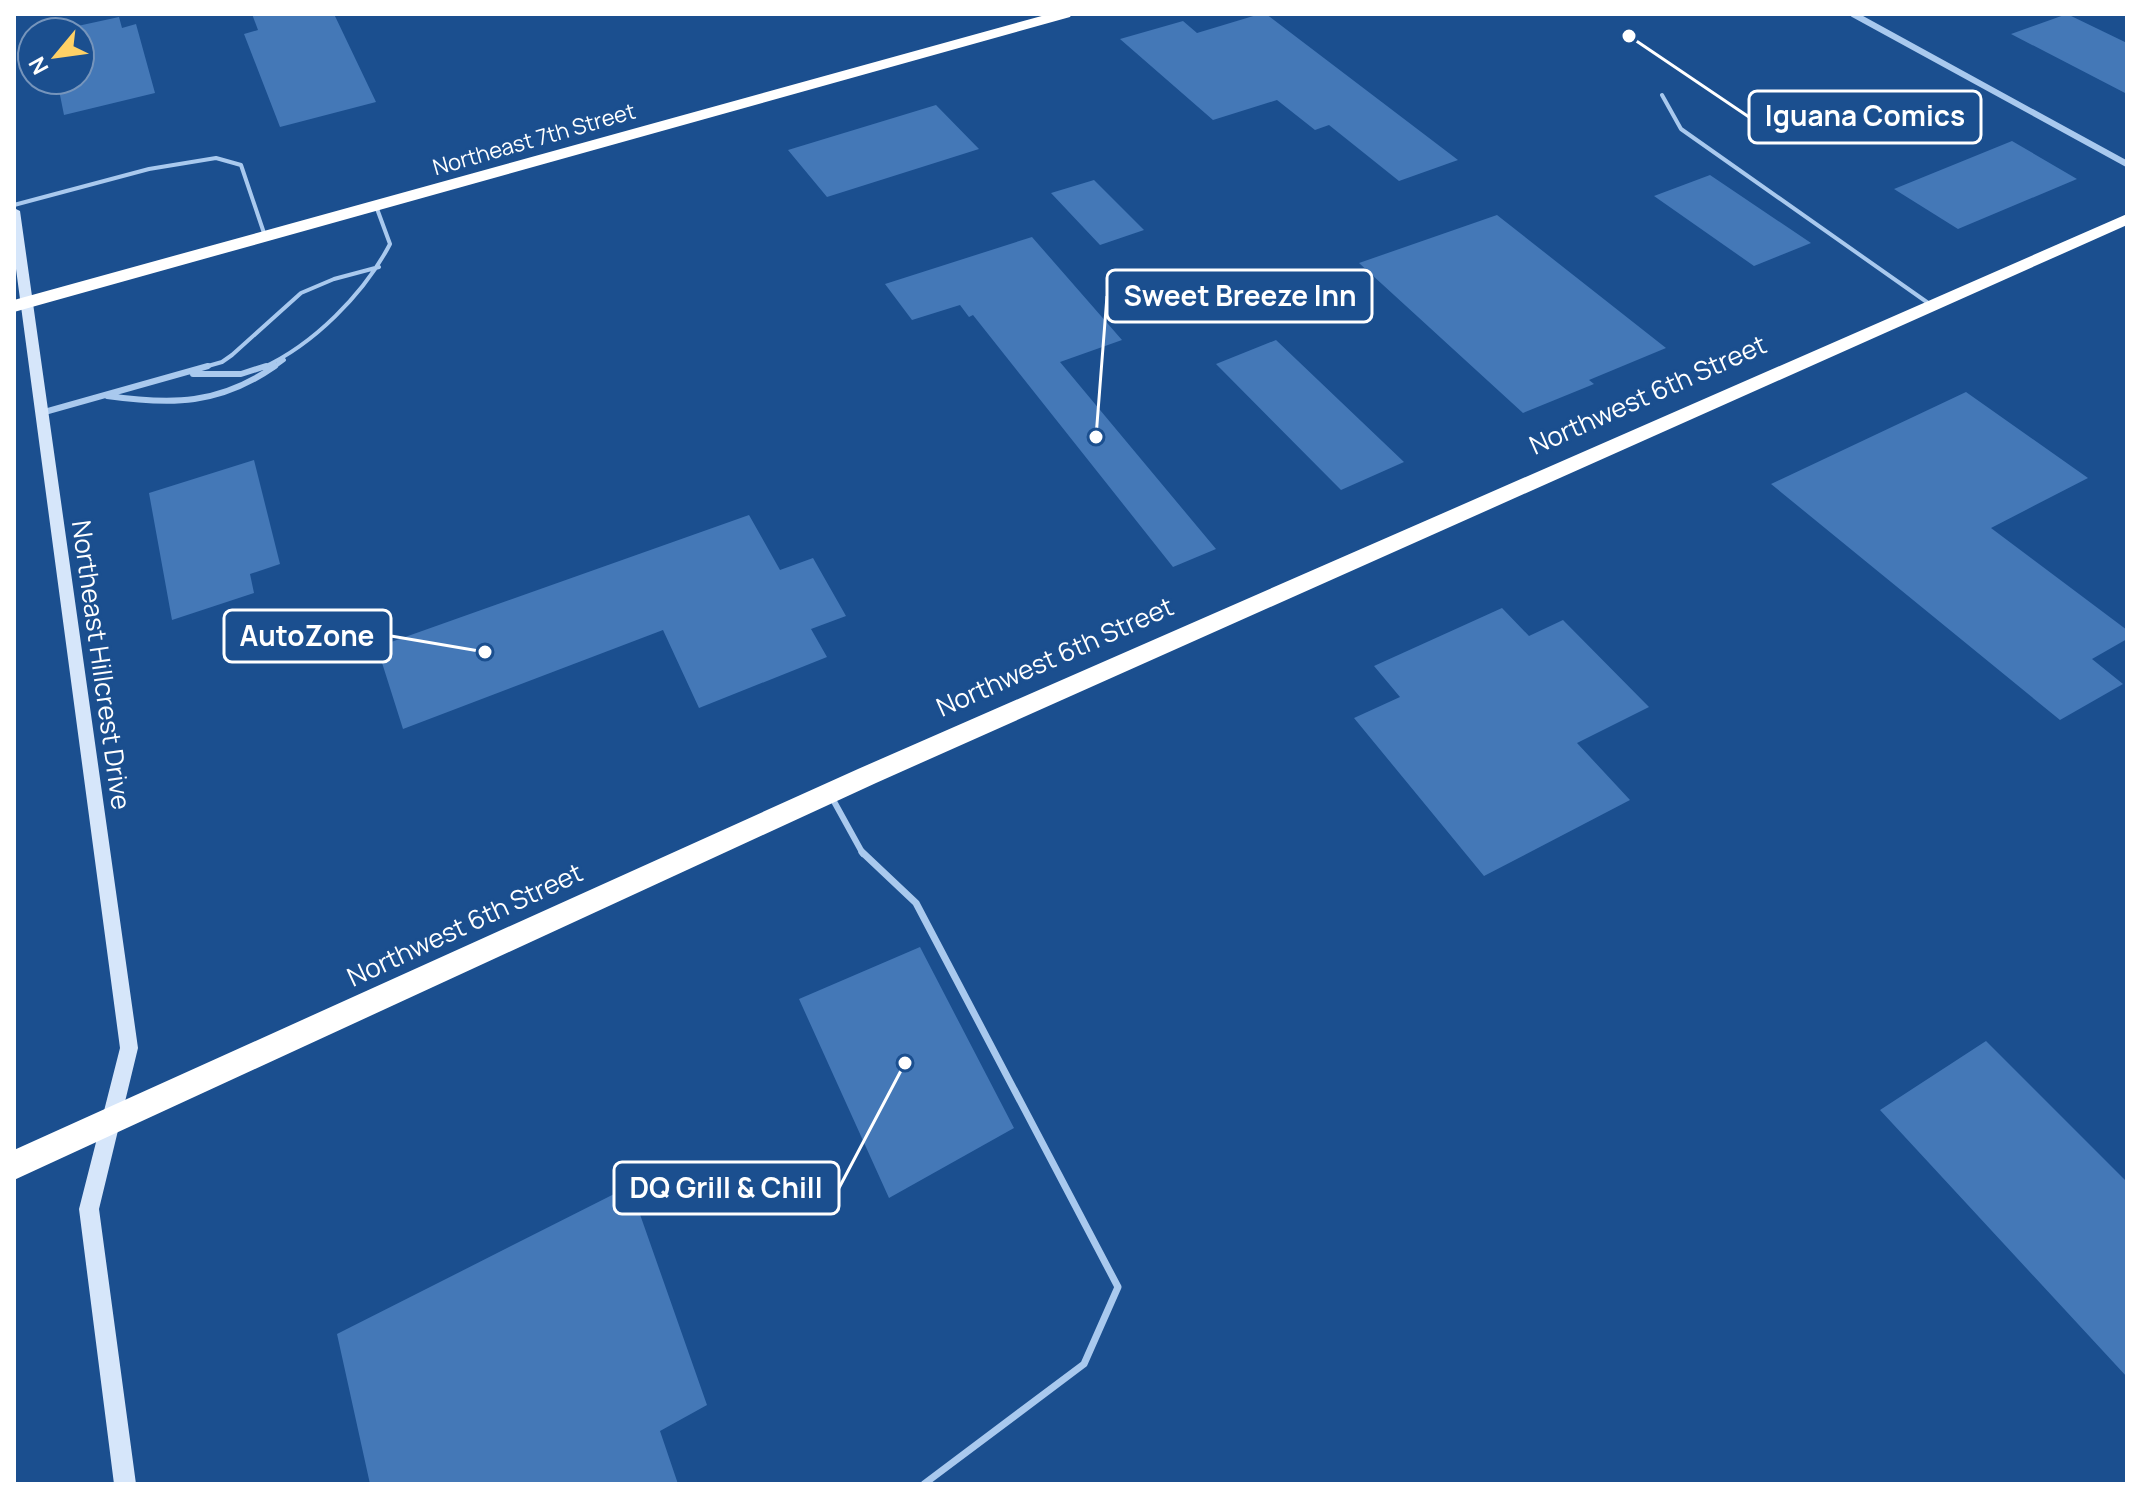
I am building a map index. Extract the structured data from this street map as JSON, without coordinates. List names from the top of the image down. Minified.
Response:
{"streets":{"highway":["Northeast 7th Street","Northwest 6th Street"],"street":["Northeast Hillcrest Drive"]},"crossings":[["Northeast 7th Street","Northeast Hillcrest Drive"],["Northwest 6th Street","Northeast Hillcrest Drive"]],"places":["Iguana Comics","Sweet Breeze Inn","AutoZone","DQ Grill & Chill"],"north":"bottom left"}
